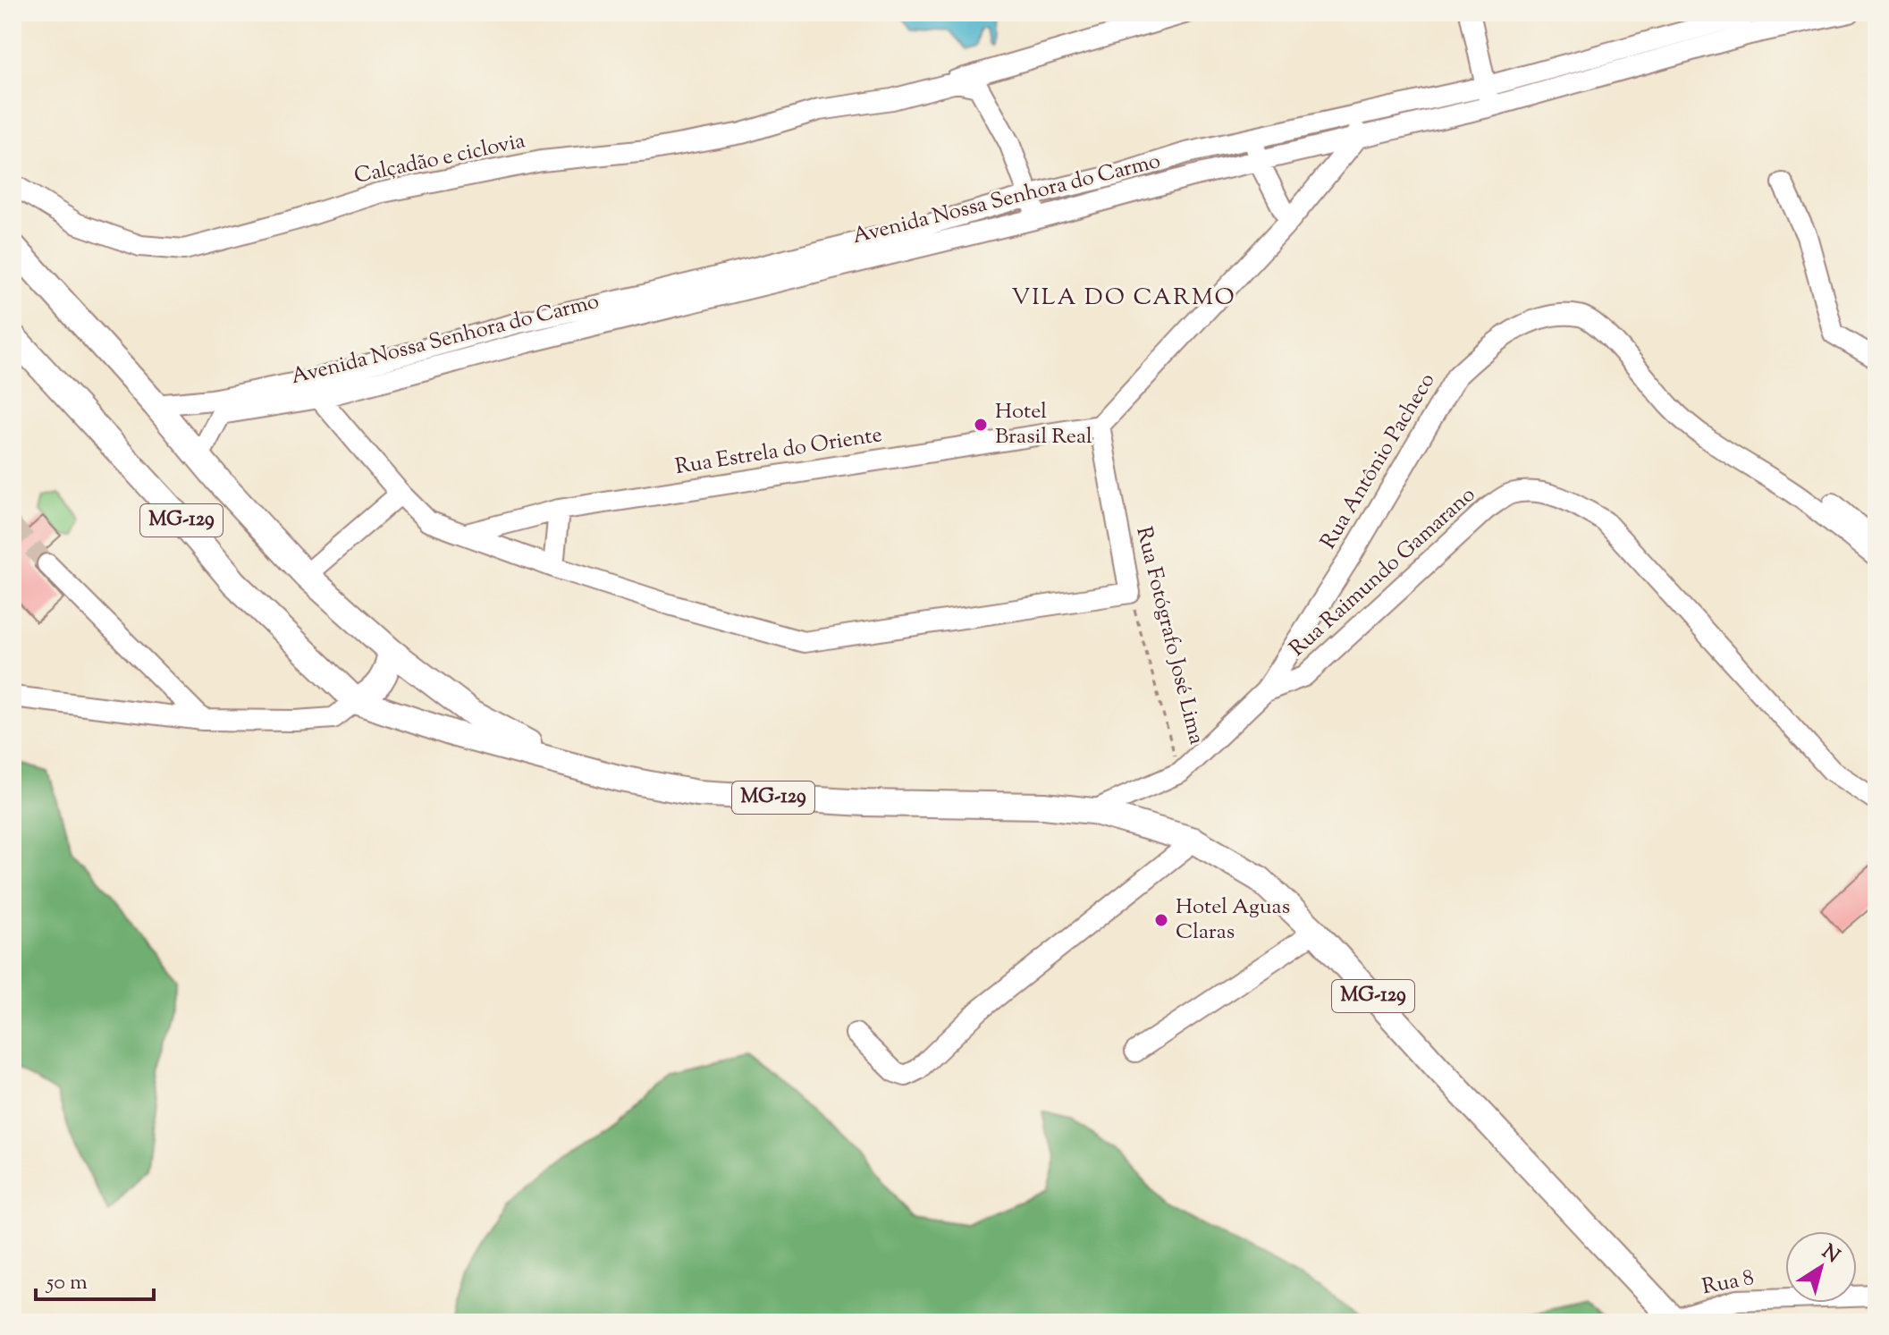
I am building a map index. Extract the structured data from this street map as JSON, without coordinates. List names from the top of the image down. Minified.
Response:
{"streets":{"main road":["MG-129"],"street":["Calçadão e ciclovia","Avenida Nossa Senhora do Carmo","Rua Estrela do Oriente","Rua Antônio Pacheco","Rua Raimundo Gamarano","Rua Fotógrafo José Lima","Rua 8"]},"crossings":[["Avenida Nossa Senhora do Carmo","MG-129"],["Rua Estrela do Oriente","Rua Fotógrafo José Lima"],["Rua Antônio Pacheco","Rua Raimundo Gamarano"],["MG-129","Rua Raimundo Gamarano"],["MG-129","Rua 8"],["Rua Raimundo Gamarano","Rua Fotógrafo José Lima"]],"districts":["VILA DO CARMO"],"places":["Hotel Brasil Real","Hotel Aguas Claras"],"scale_bar":"50 m","north":"top right"}
